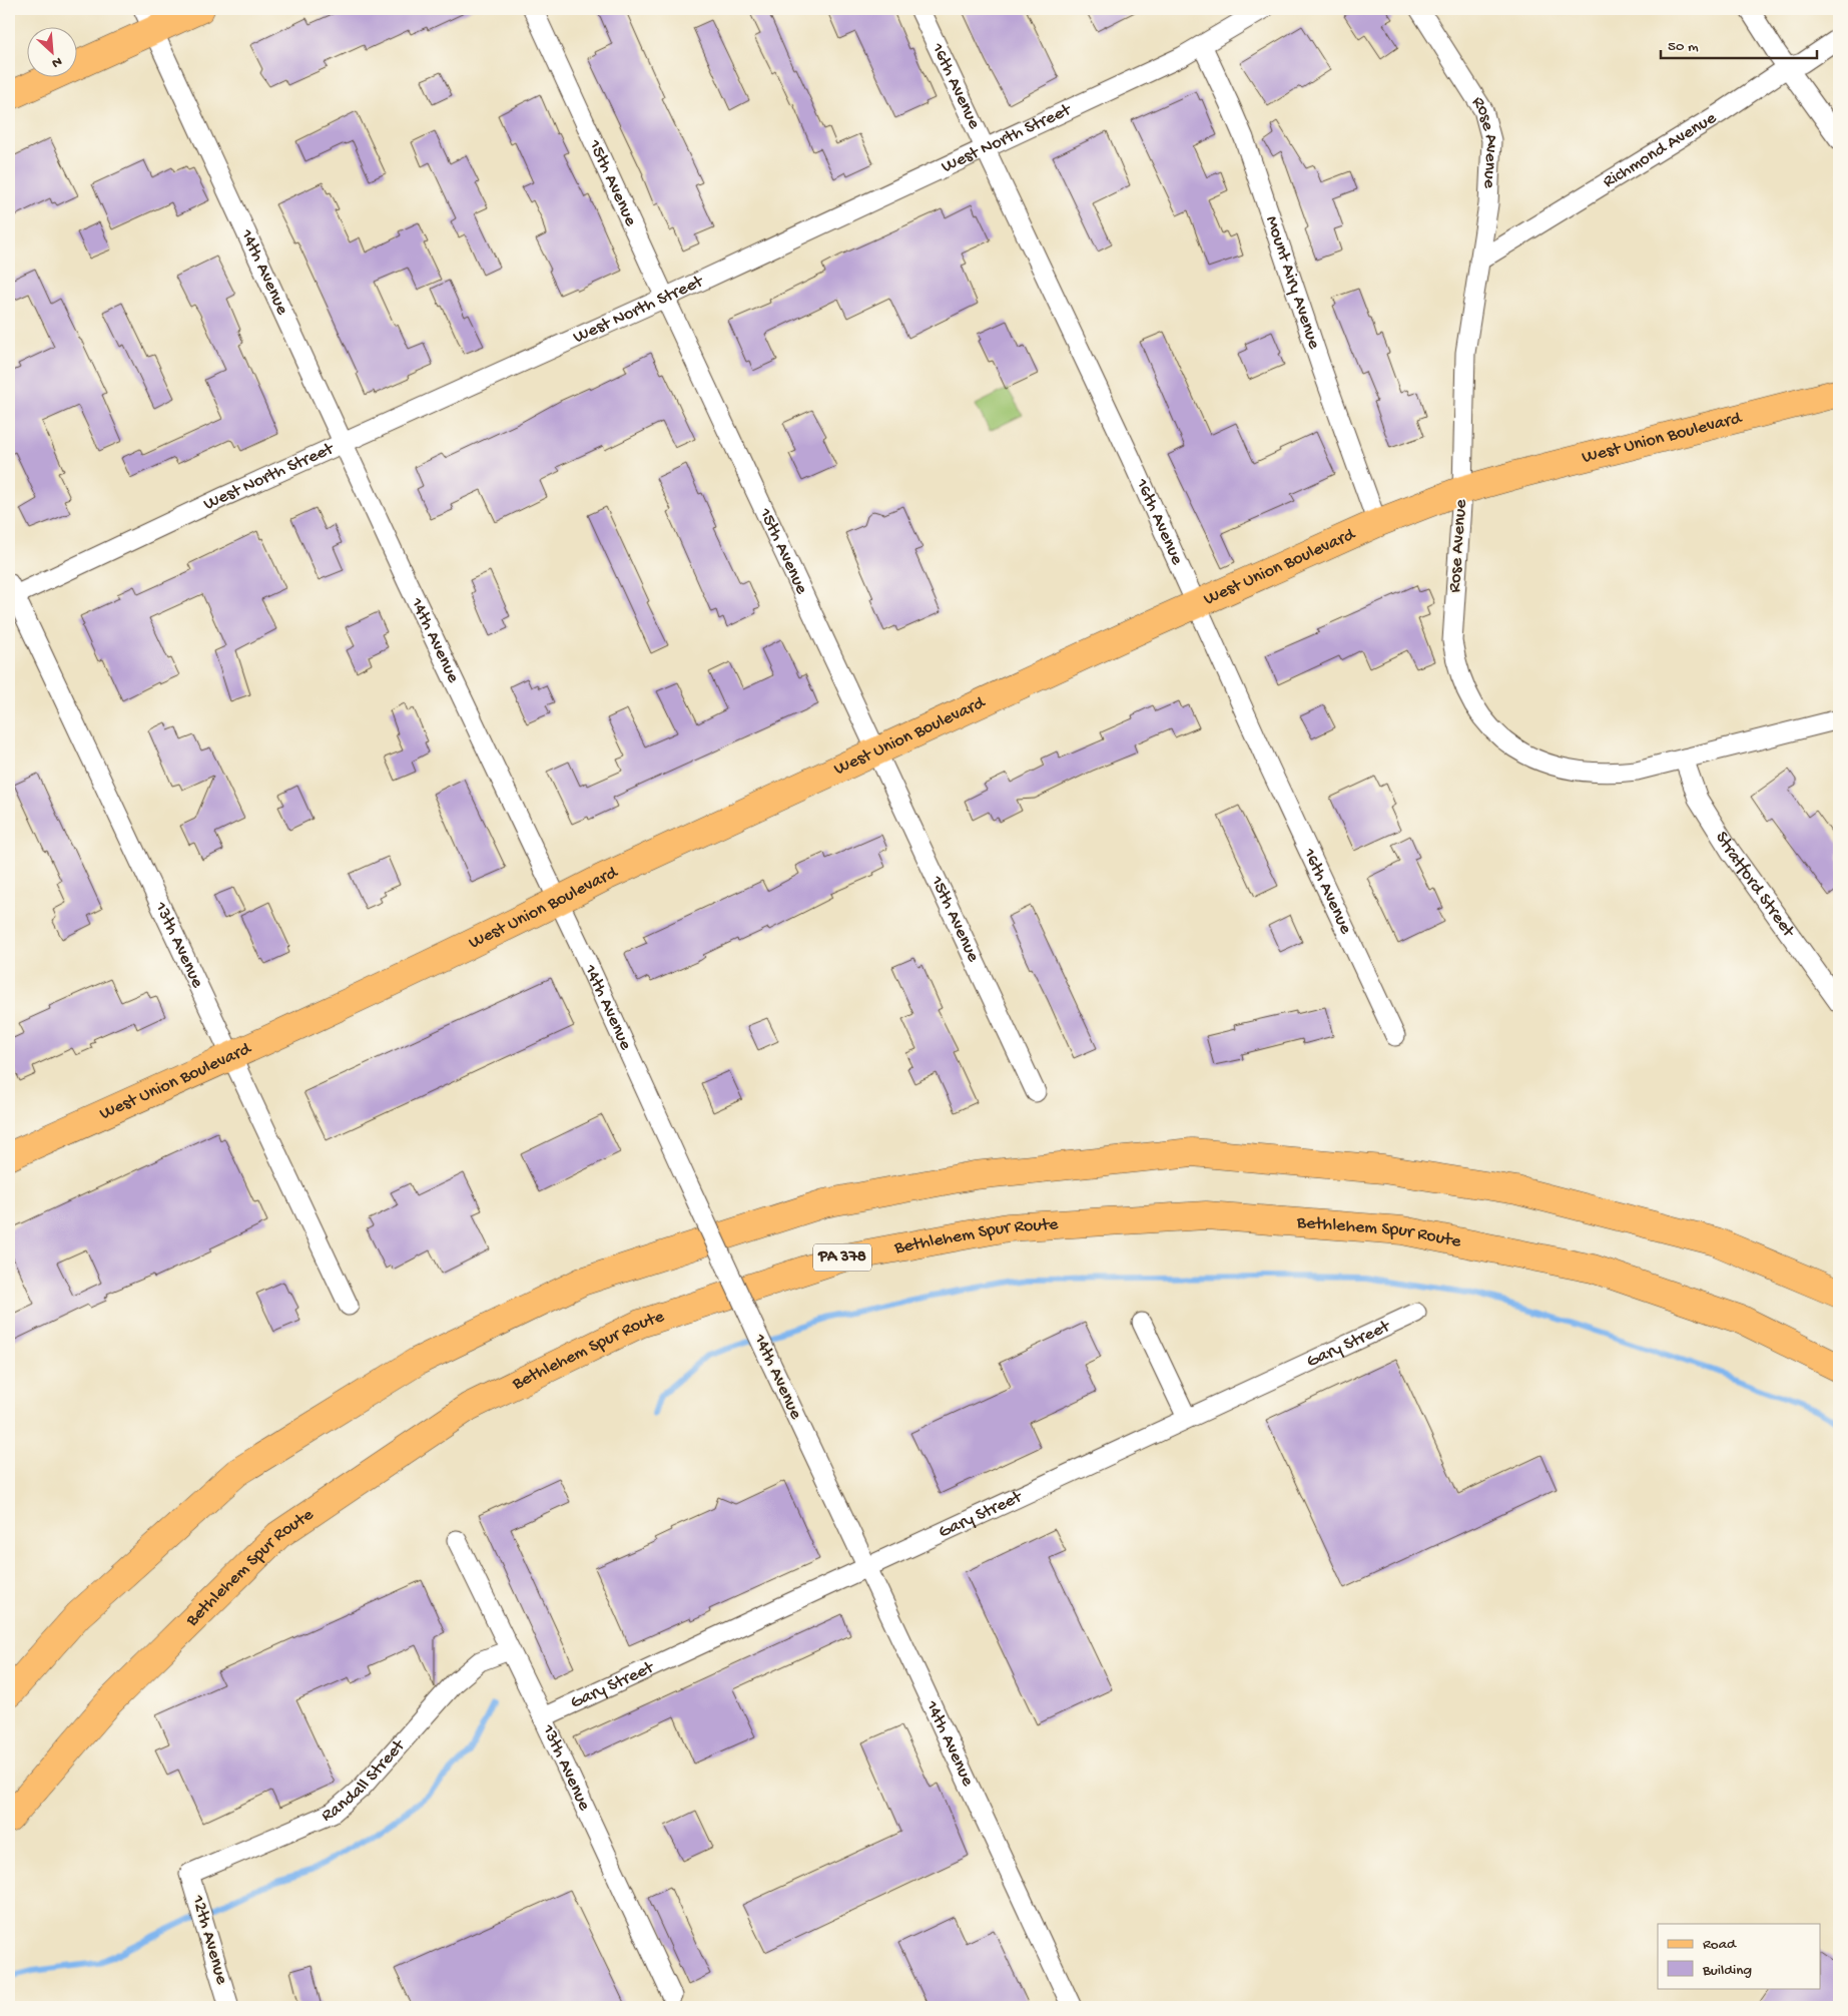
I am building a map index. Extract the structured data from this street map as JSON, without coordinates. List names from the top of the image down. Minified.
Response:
{"streets":{"main road":["West Union Boulevard","Bethlehem Spur Route","PA 378"],"street":["16th Avenue","West North Street","Rose Avenue","Richmond Avenue","15th Avenue","14th Avenue","Mount Airy Avenue","Stratford Street","13th Avenue","Gary Street","Randall Street","12th Avenue"]},"crossings":[["16th Avenue","West North Street"],["16th Avenue","West Union Boulevard"],["West North Street","15th Avenue"],["West North Street","14th Avenue"],["West North Street","Mount Airy Avenue"],["West North Street","13th Avenue"],["Rose Avenue","Richmond Avenue"],["Rose Avenue","West Union Boulevard"],["Rose Avenue","Stratford Street"],["15th Avenue","West Union Boulevard"],["14th Avenue","West Union Boulevard"],["14th Avenue","Gary Street"],["Mount Airy Avenue","West Union Boulevard"],["West Union Boulevard","13th Avenue"],["13th Avenue","Gary Street"],["13th Avenue","Randall Street"],["Randall Street","12th Avenue"]],"legend":["Road","Building"],"scale_bar":"50 m","north":"bottom right"}
